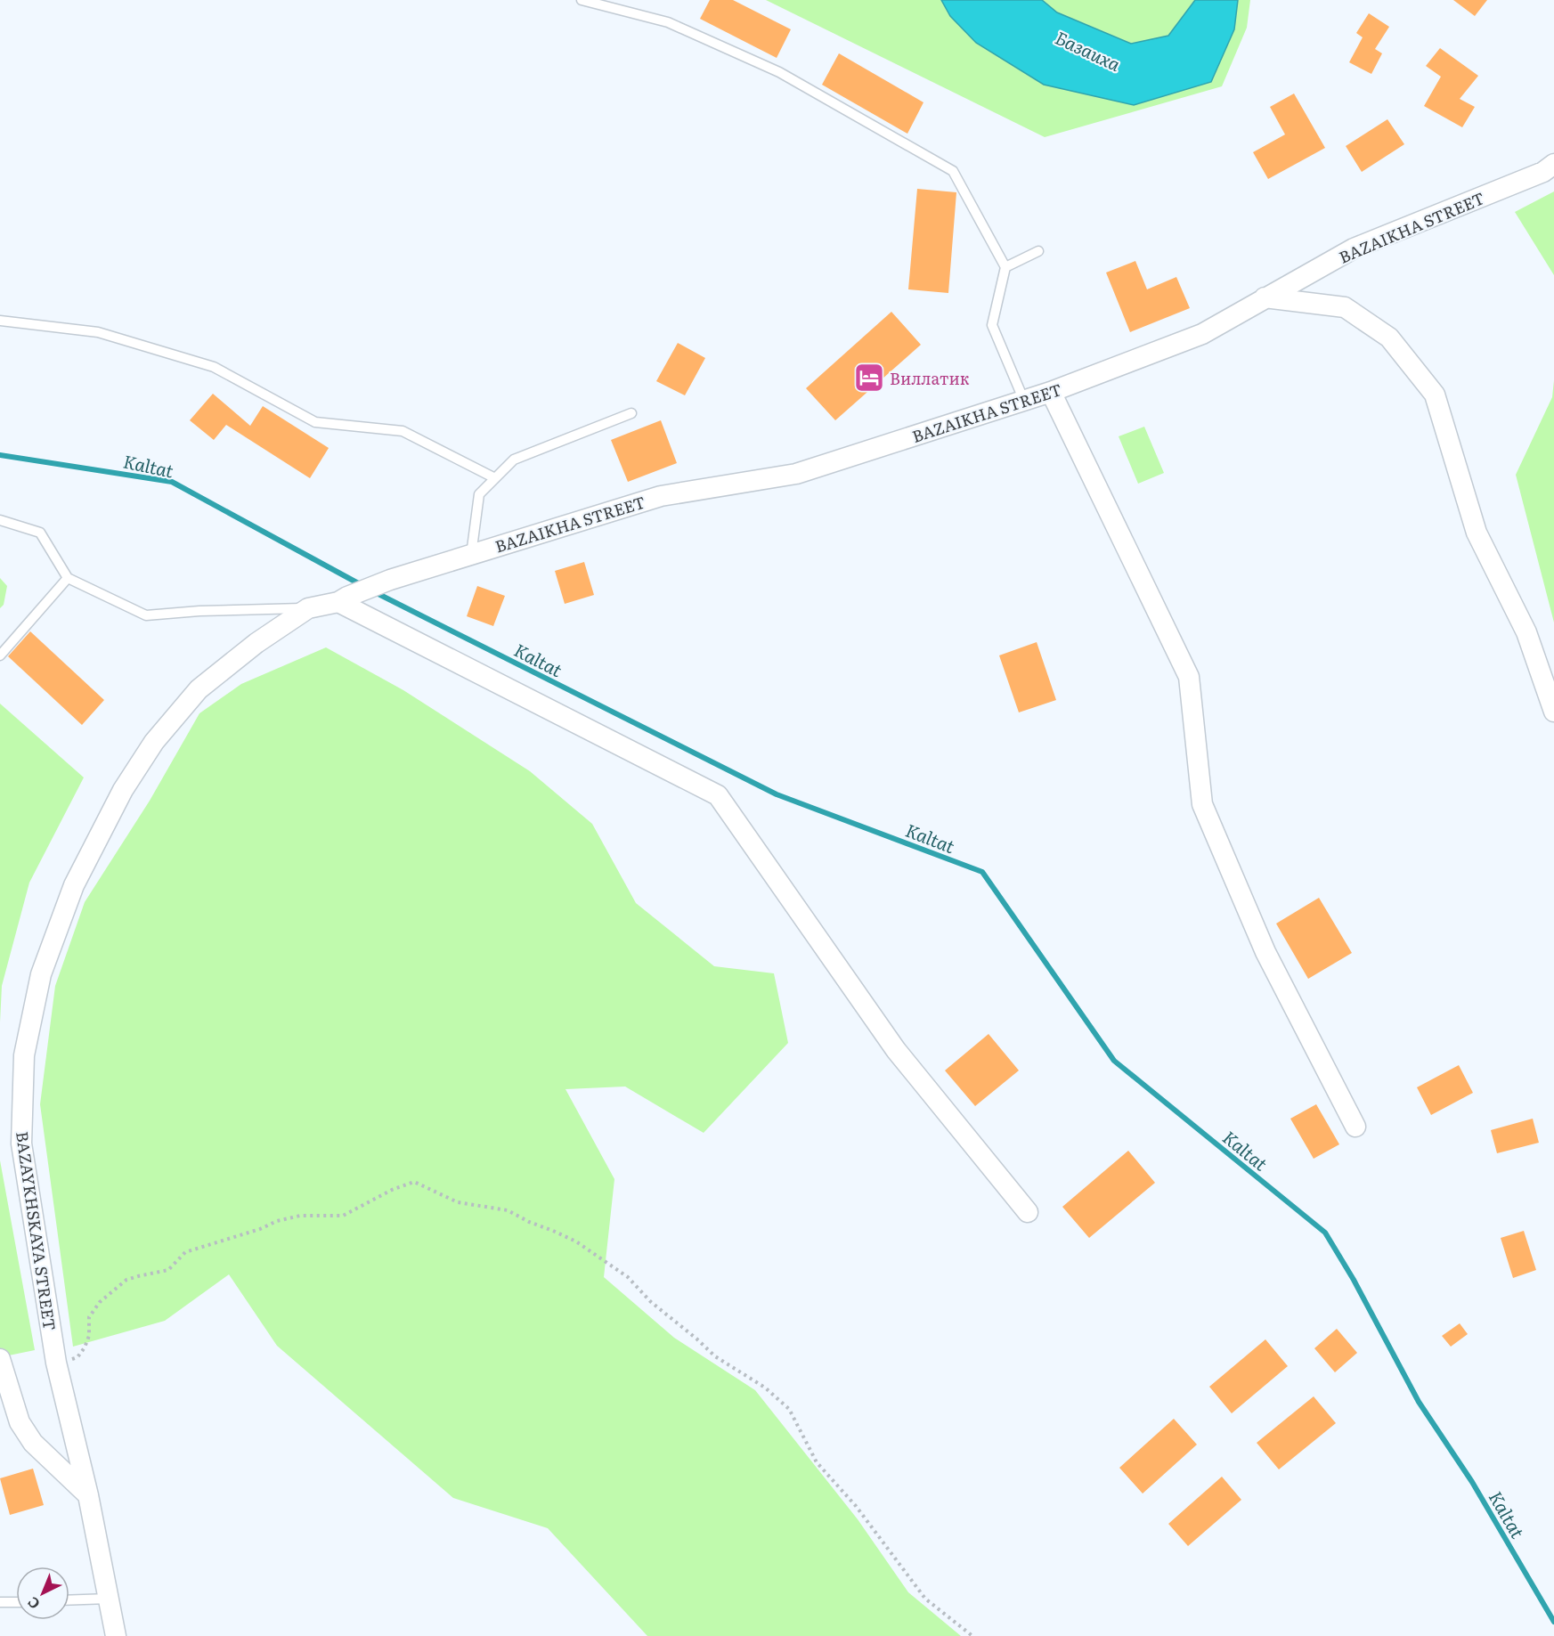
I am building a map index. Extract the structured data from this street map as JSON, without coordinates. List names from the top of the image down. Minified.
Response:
{"streets":{"street":["BAZAIKHA STREET","BAZAYKHSKAYA STREET"]},"crossings":[["BAZAIKHA STREET","BAZAYKHSKAYA STREET"]],"water":["Базаиха","Kaltat"],"places":{"hotel":["Виллатик"]},"north":"bottom left"}
